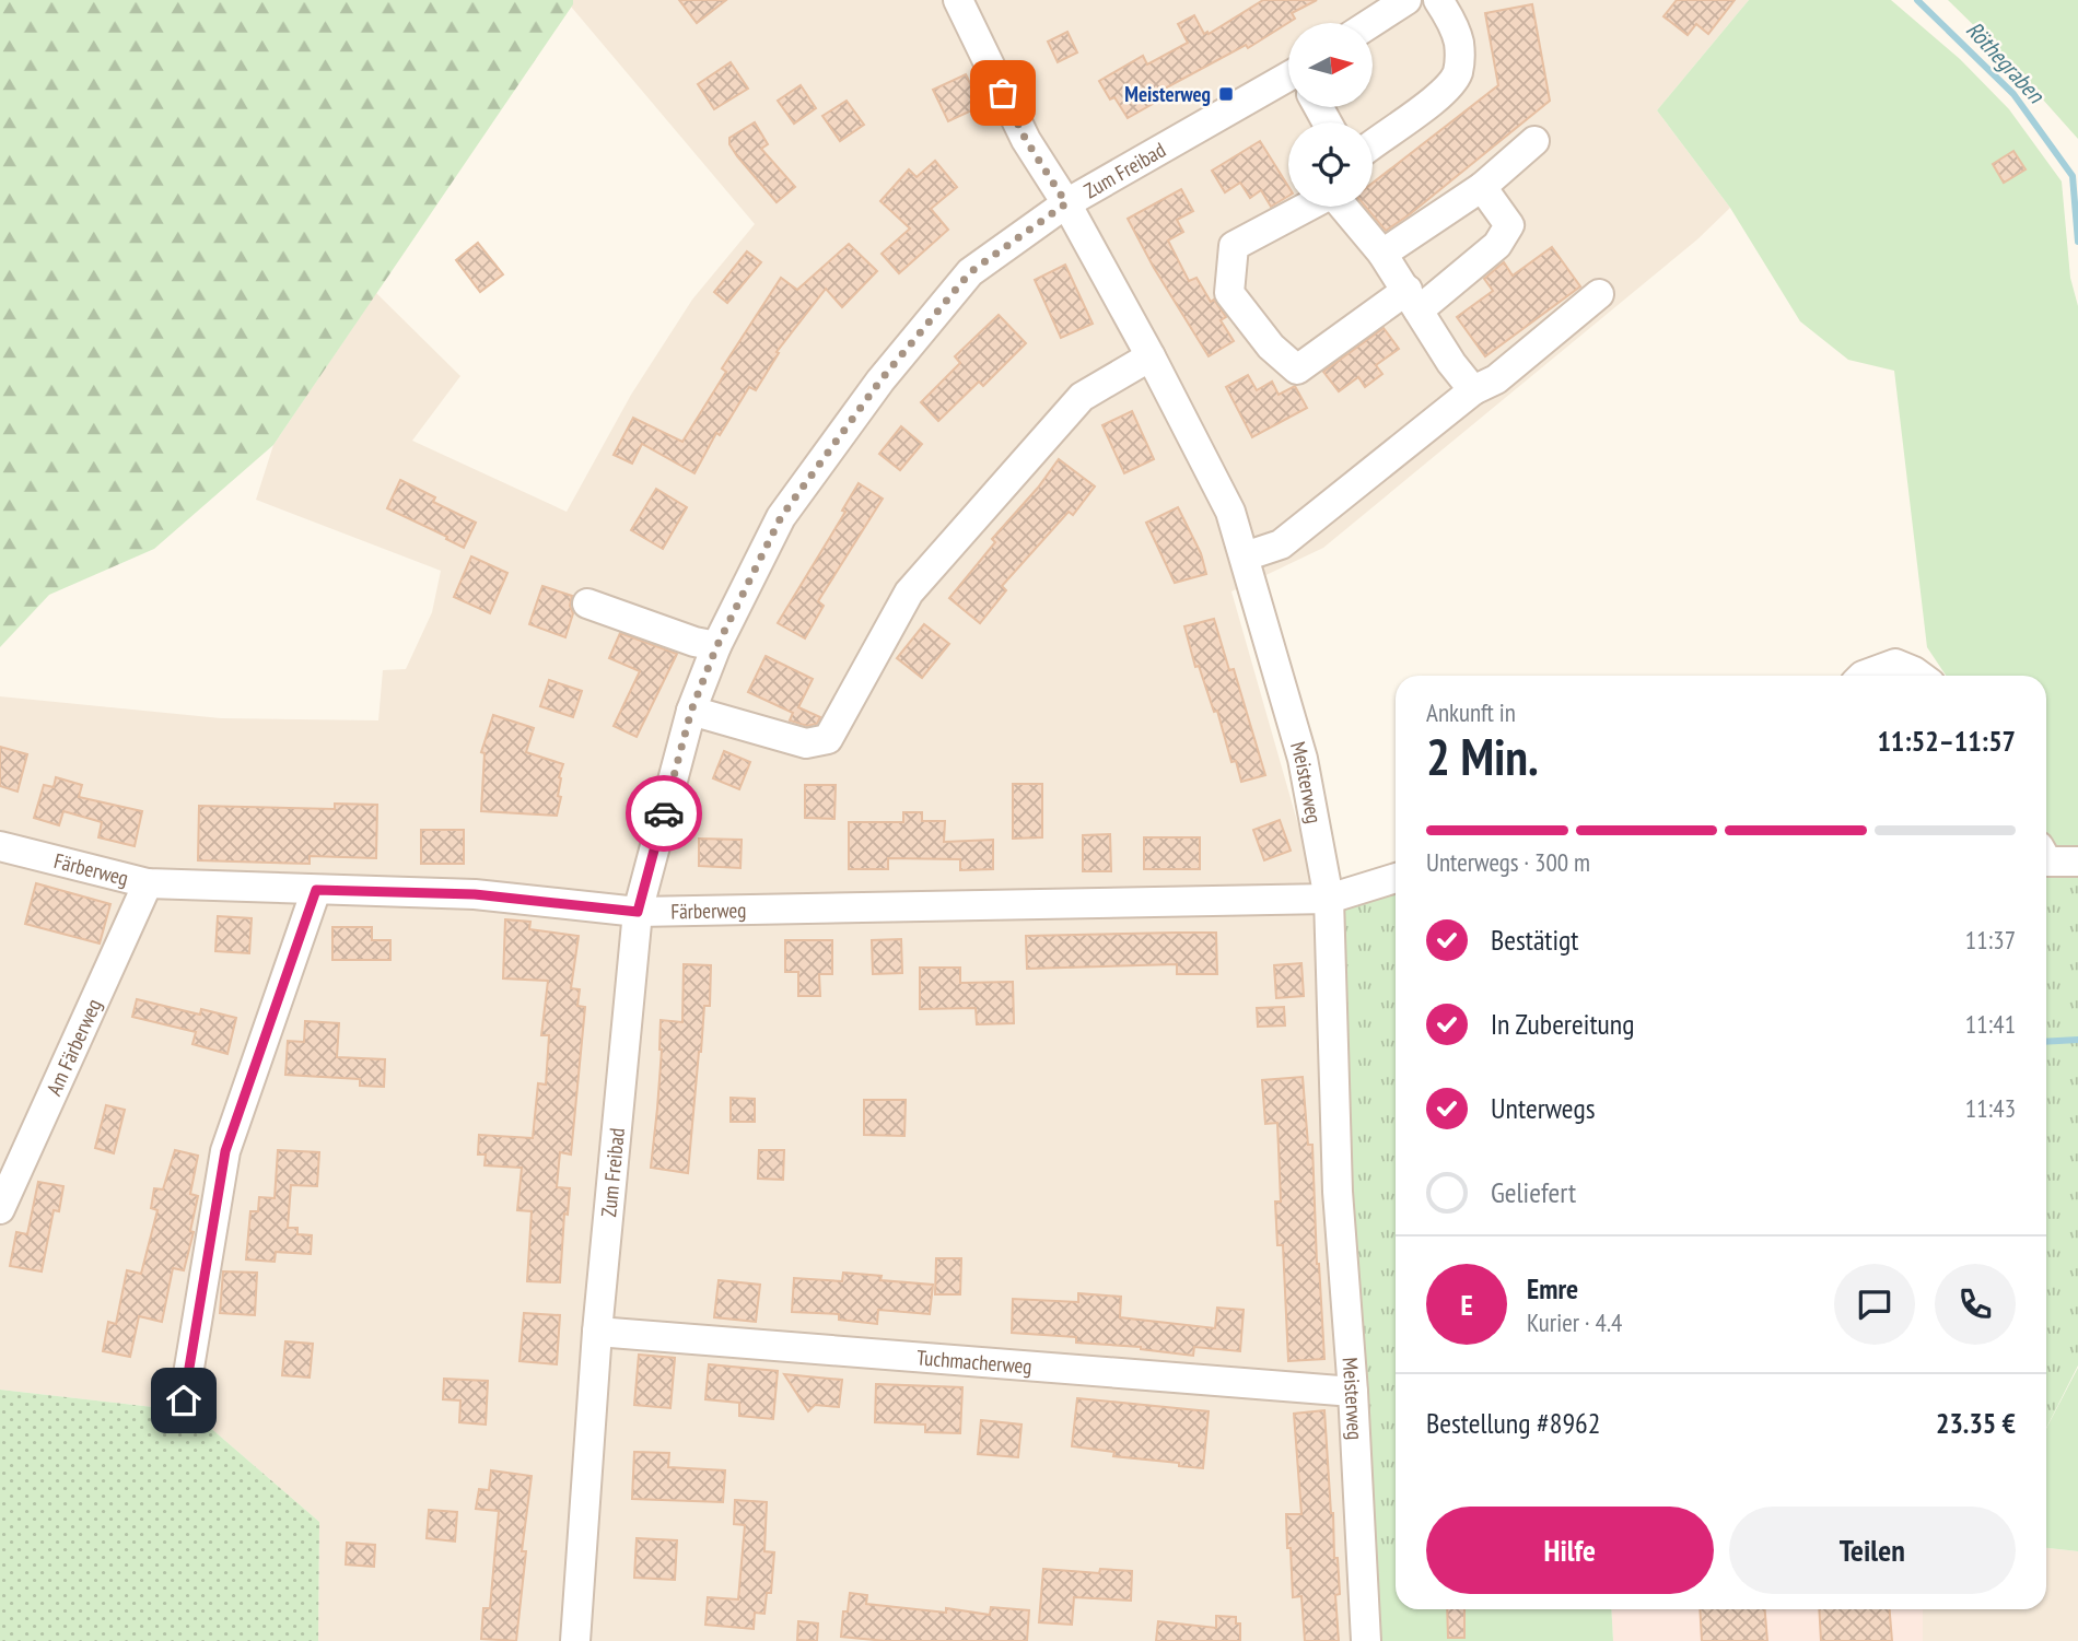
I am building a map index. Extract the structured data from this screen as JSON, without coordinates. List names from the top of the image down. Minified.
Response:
{"streets":{"street":["Zum Freibad","Meisterweg","Färberweg","Am Färberweg","Tuchmacherweg"]},"crossings":[["Zum Freibad","Meisterweg"],["Zum Freibad","Färberweg"],["Zum Freibad","Tuchmacherweg"],["Meisterweg","Färberweg"],["Meisterweg","Tuchmacherweg"],["Färberweg","Am Färberweg"]],"water":["Röthegraben"],"places":{"transit":["Meisterweg"]},"north":"right","page":{"heading":["2 Min.","Ankunft in","11:52–11:57"],"panel":["Emre","Kurier · 4.4","Bestellung #8962","23.35 €"],"bar":"Unterwegs · 300 m","list":[["Bestätigt","11:37"],["In Zubereitung","11:41"],["Unterwegs","11:43"],"Geliefert"],"round":"E","buttons":["Hilfe","Teilen"]}}
